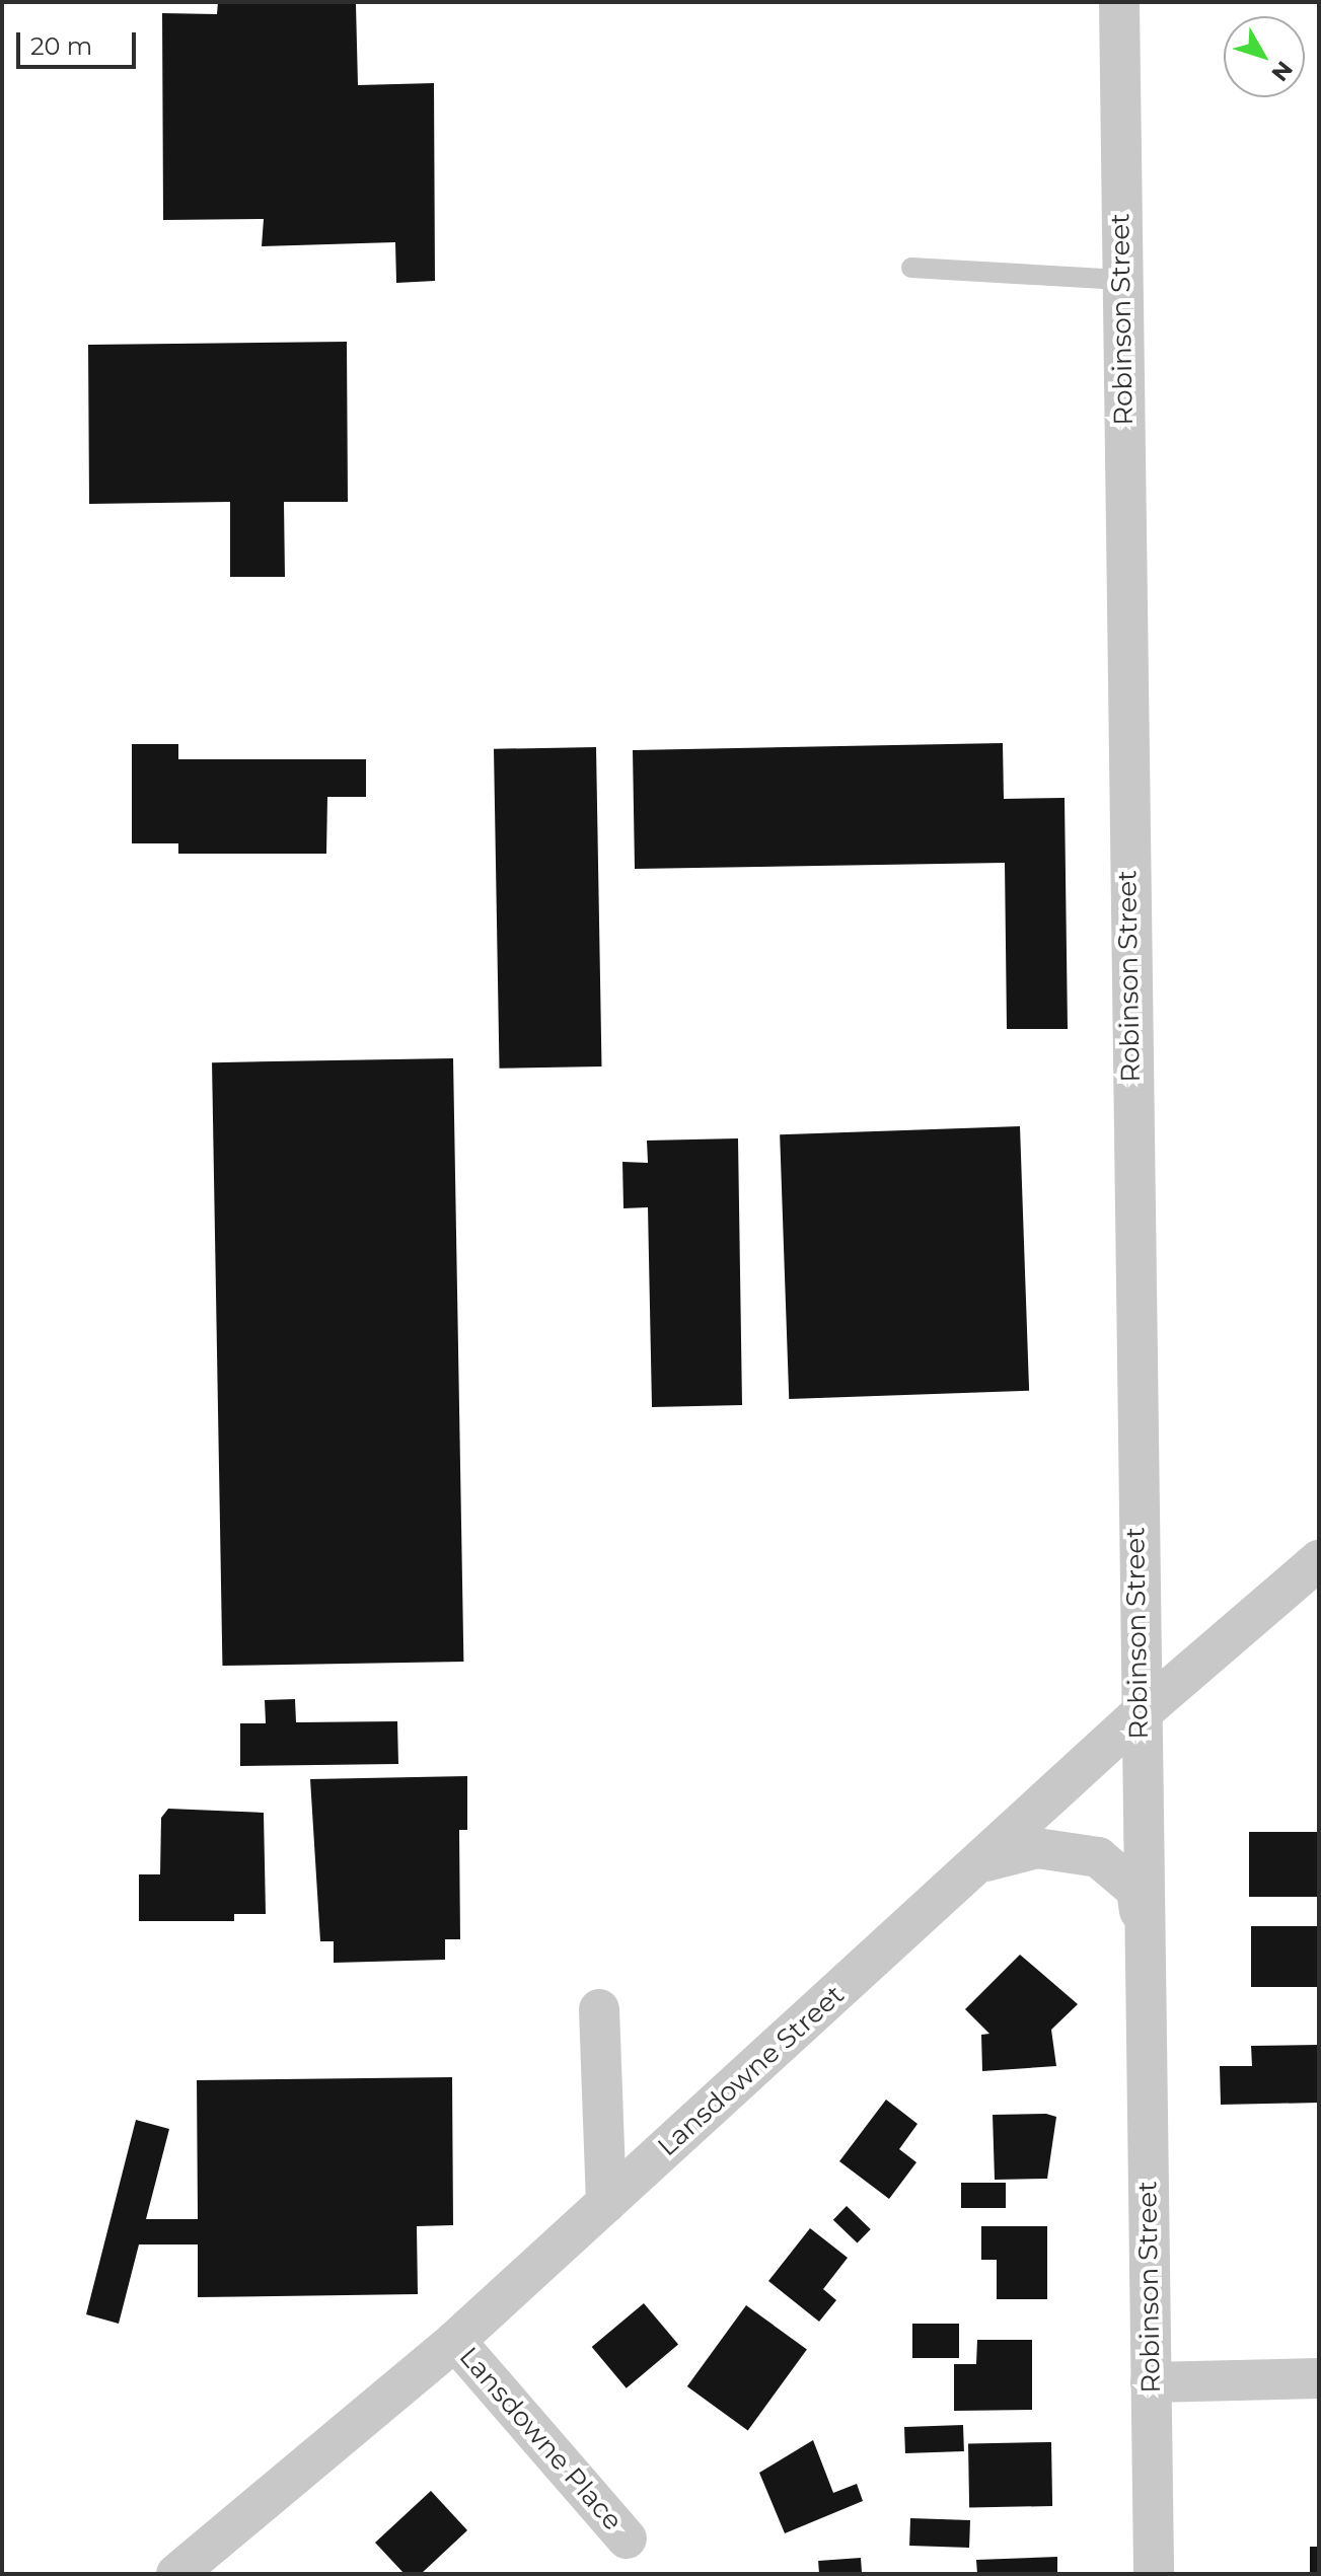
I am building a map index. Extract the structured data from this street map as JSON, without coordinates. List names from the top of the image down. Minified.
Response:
{"streets":{"street":["Robinson Street","Lansdowne Street","Lansdowne Place"]},"crossings":[["Robinson Street","Lansdowne Street"],["Lansdowne Street","Lansdowne Place"]],"scale_bar":"20 m","north":"bottom right"}
